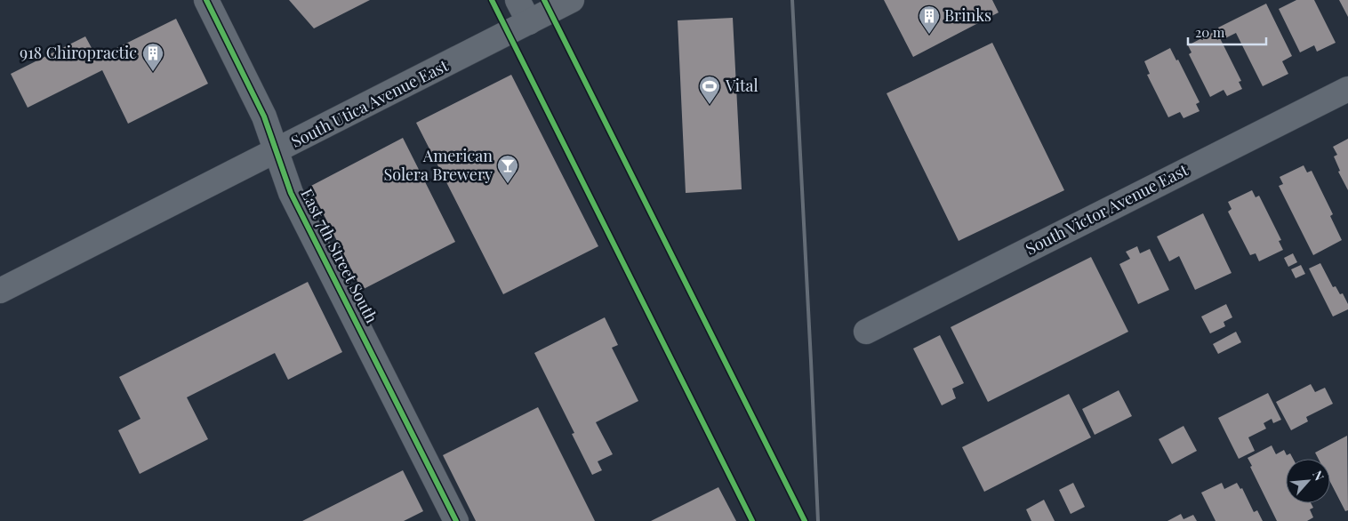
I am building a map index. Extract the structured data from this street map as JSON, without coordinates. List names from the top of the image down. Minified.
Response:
{"streets":{"street":["South Utica Avenue East","South Victor Avenue East","East 7th Street South"]},"crossings":[["South Utica Avenue East","East 7th Street South"]],"places":{"building":["Brinks","918 Chiropractic"],"sports":["Vital"],"bar":["American Solera Brewery"]},"scale_bar":"20 m","north":"top right"}
